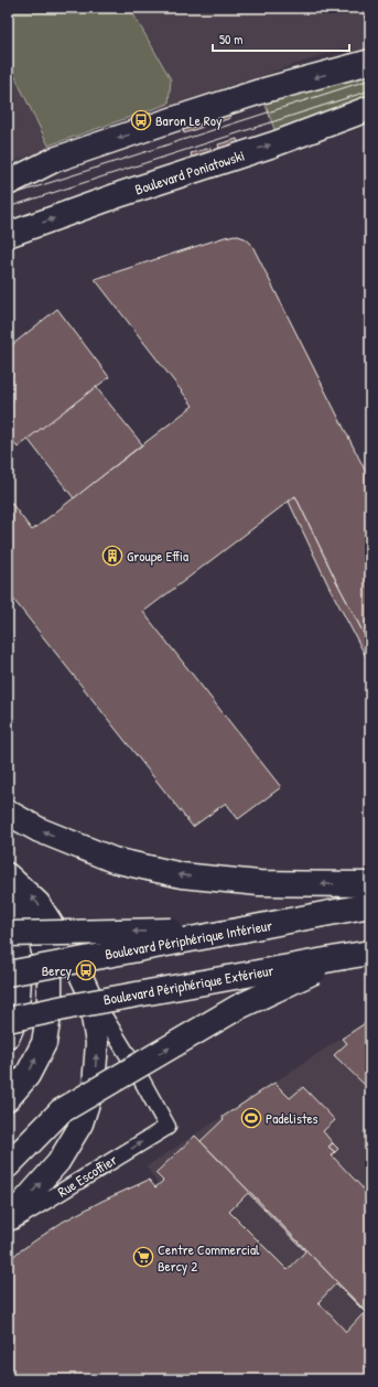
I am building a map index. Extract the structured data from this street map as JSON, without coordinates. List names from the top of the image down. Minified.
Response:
{"streets":{"main road":["Boulevard Poniatowski","Boulevard Périphérique Intérieur","Boulevard Périphérique Extérieur"],"street":["Rue Escoffier"]},"places":{"bus stop":["Baron Le Roy","Bercy"],"building":["Groupe Effia"],"sports":["Padelistes"],"supermarket":["Centre Commercial Bercy 2"]},"scale_bar":"50 m"}
